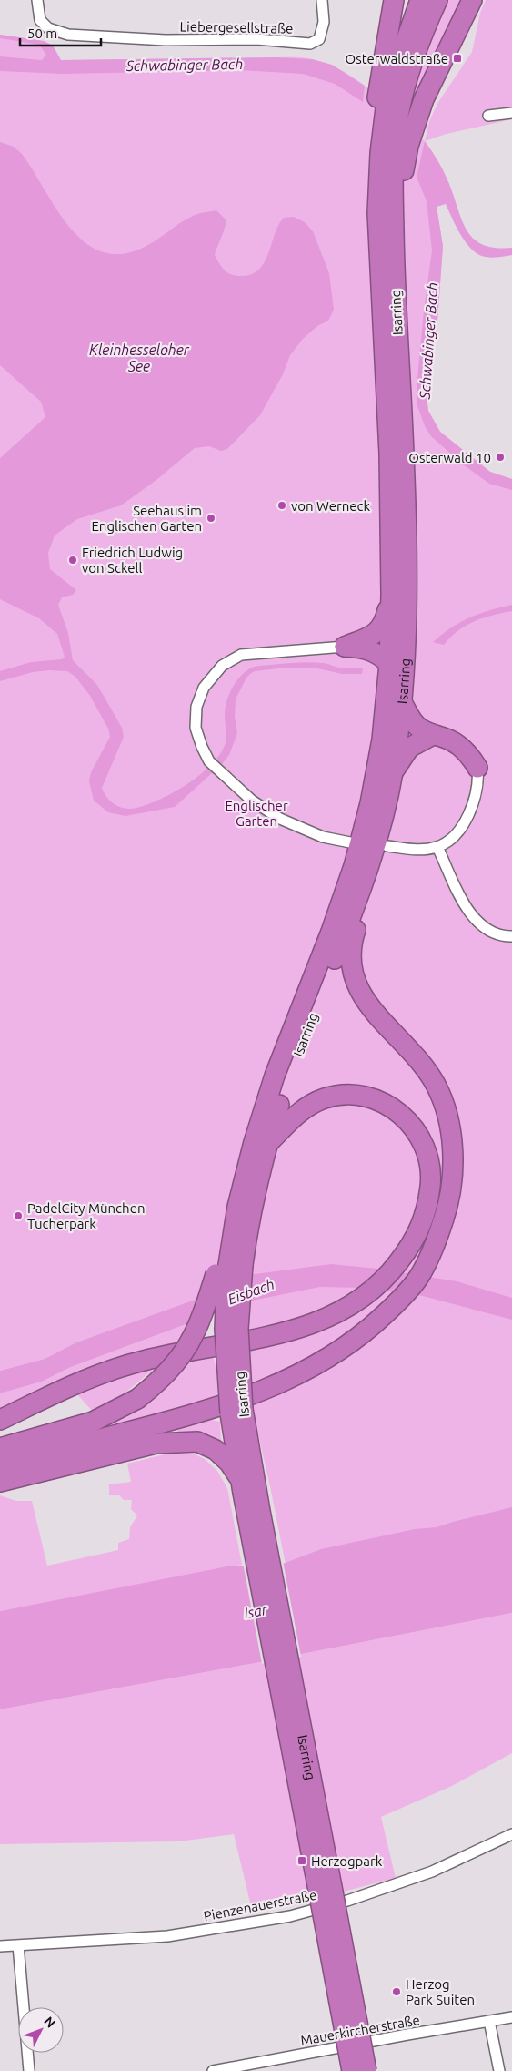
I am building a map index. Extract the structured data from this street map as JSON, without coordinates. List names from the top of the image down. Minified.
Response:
{"streets":{"highway":["Isarring"],"street":["Liebergesellstraße","Pienzenauerstraße","Mauerkircherstraße"]},"water":["Schwabinger Bach","Kleinhesseloher See","Eisbach","Isar"],"parks":["Englischer Garten"],"places":{"transit":["Osterwaldstraße","Herzogpark"],"other":["Osterwald 10","von Werneck","Seehaus im Englischen Garten","Friedrich Ludwig von Sckell","PadelCity München Tucherpark","Herzog Park Suiten"]},"scale_bar":"50 m","north":"top right"}
